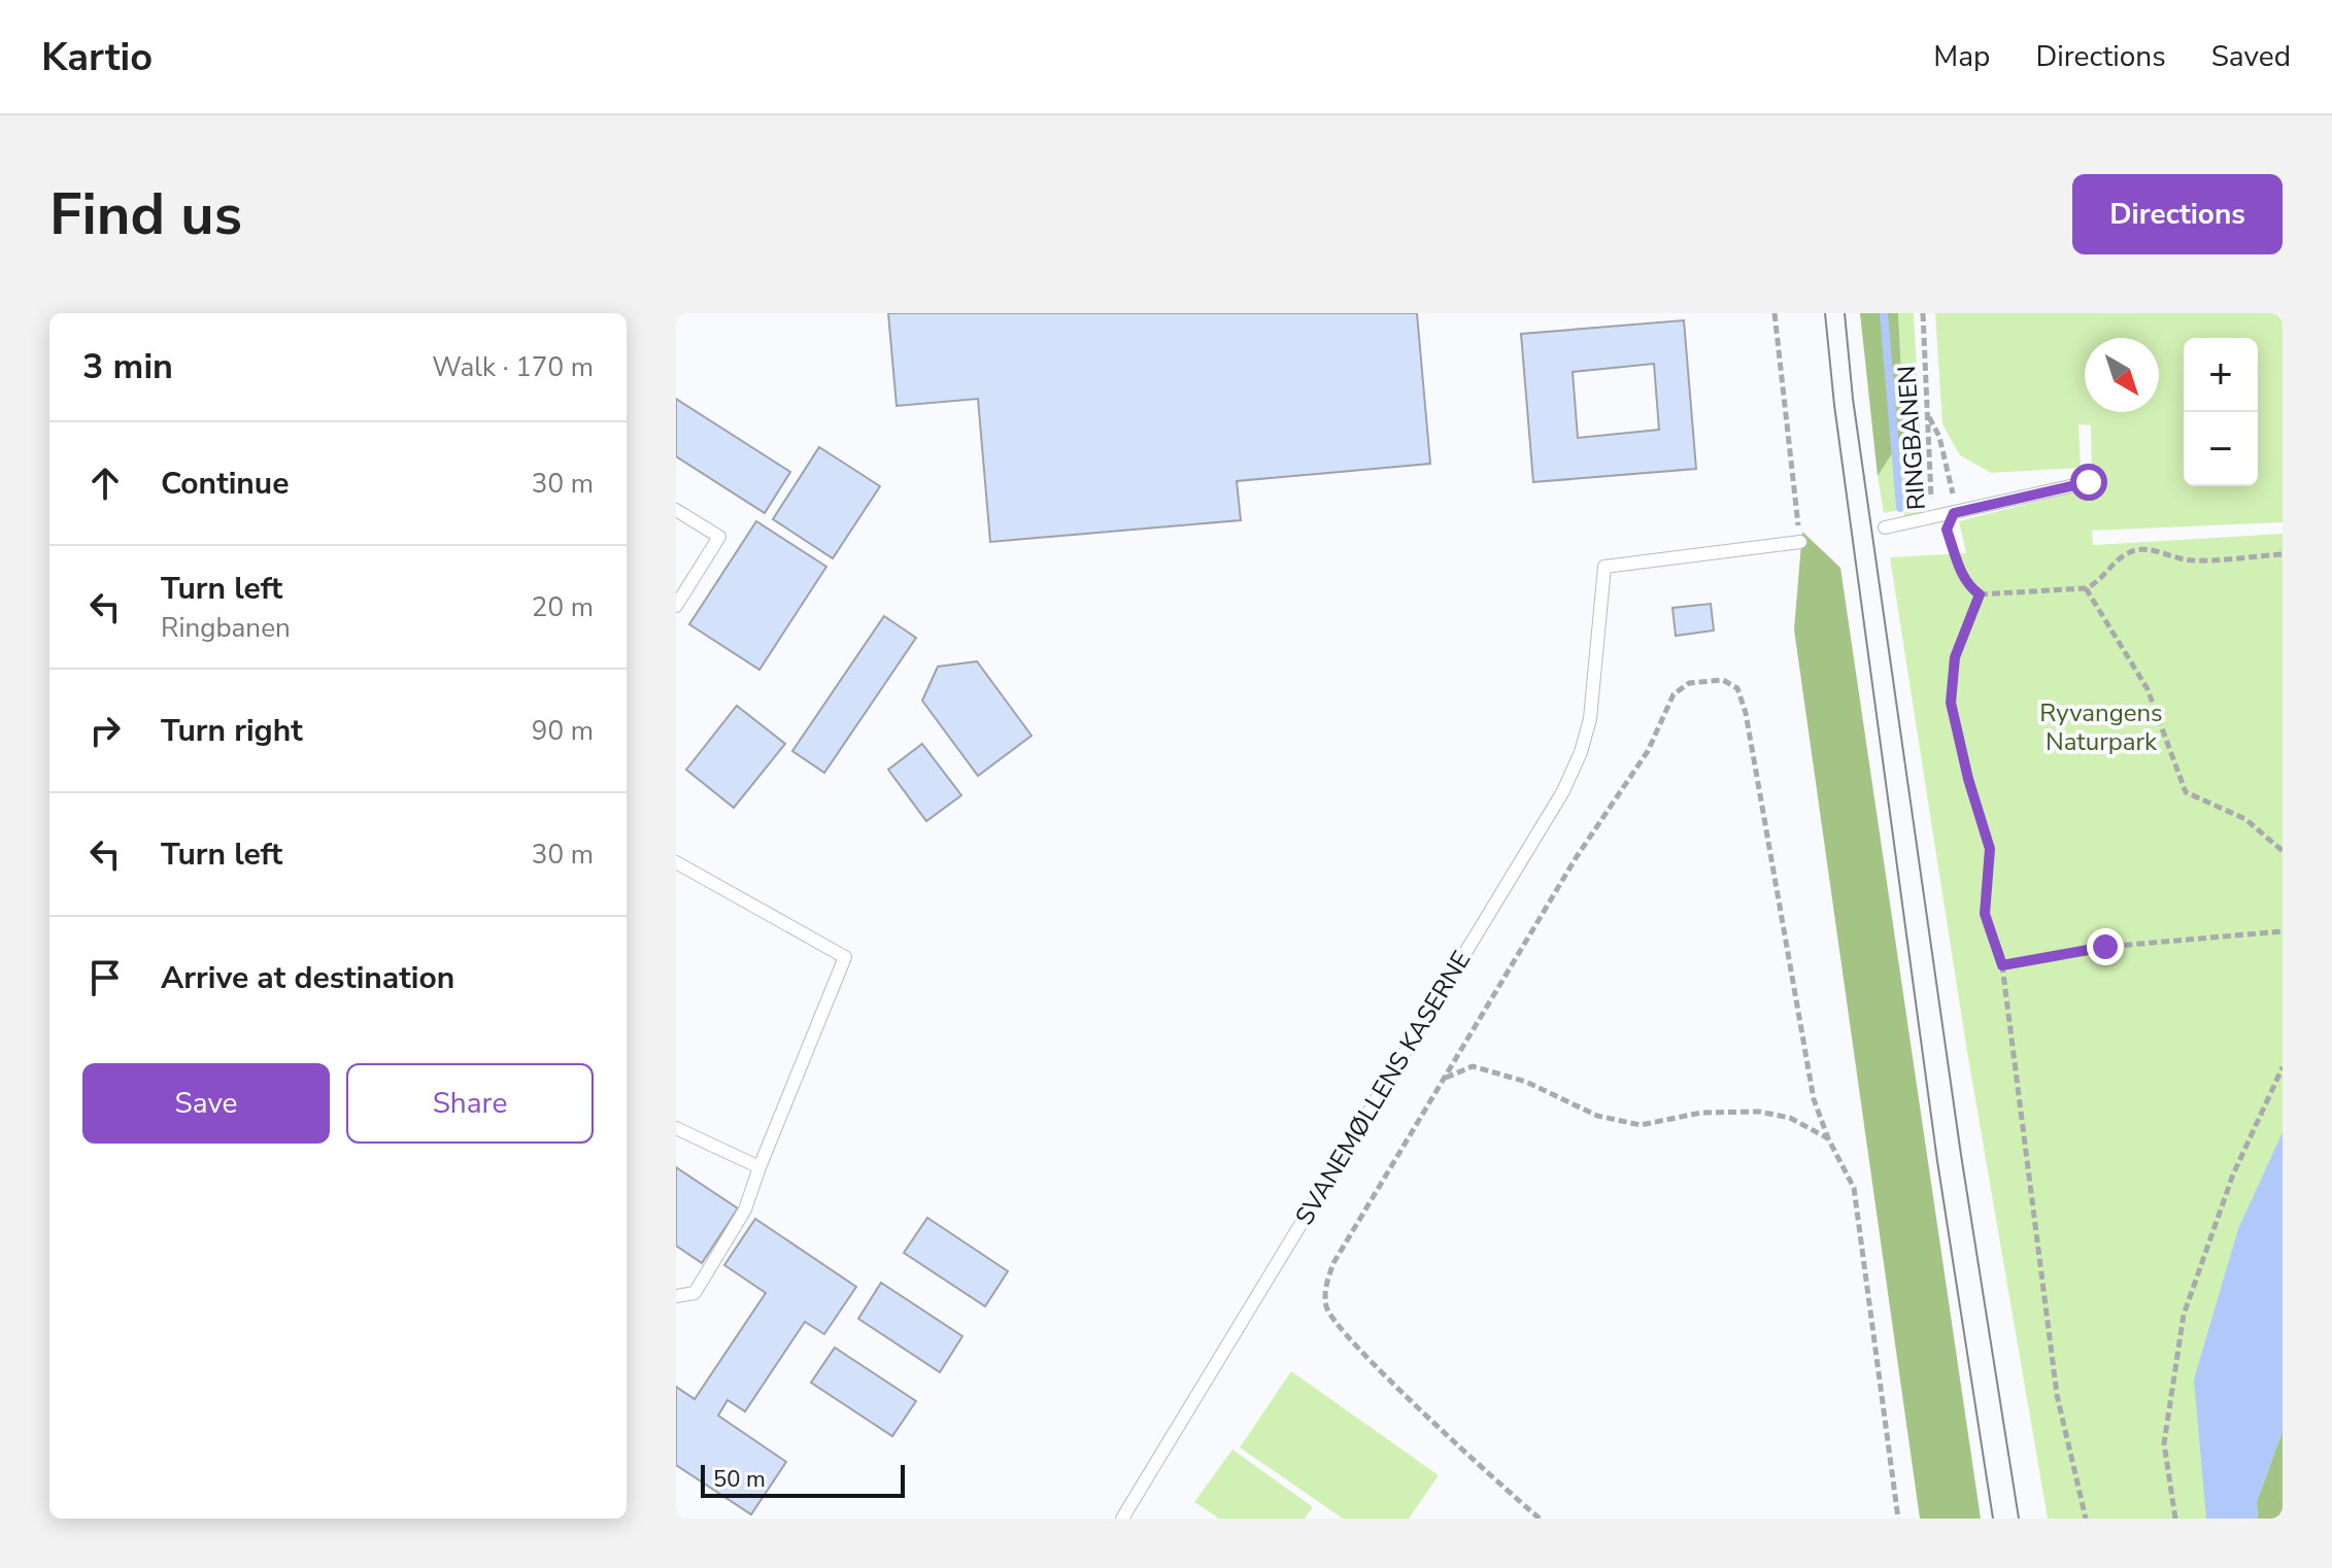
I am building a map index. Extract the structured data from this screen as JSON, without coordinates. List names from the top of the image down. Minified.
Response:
{"streets":{"lane":["SVANEMØLLENS KASERNE"],"path":["RINGBANEN"]},"parks":["Ryvangens Naturpark"],"scale_bar":"50 m","north":"bottom right","page":{"header":"Kartio","nav":["Map","Directions","Saved"],"buttons":["Directions",["Save","Share"]],"title":"Find us","heading":["3 min","Walk · 170 m"],"map_buttons":["+","−"],"list":[["Continue","30 m"],["Turn left","Ringbanen","20 m"],["Turn right","90 m"],["Turn left","30 m"],"Arrive at destination"],"scale":"50 m"}}
